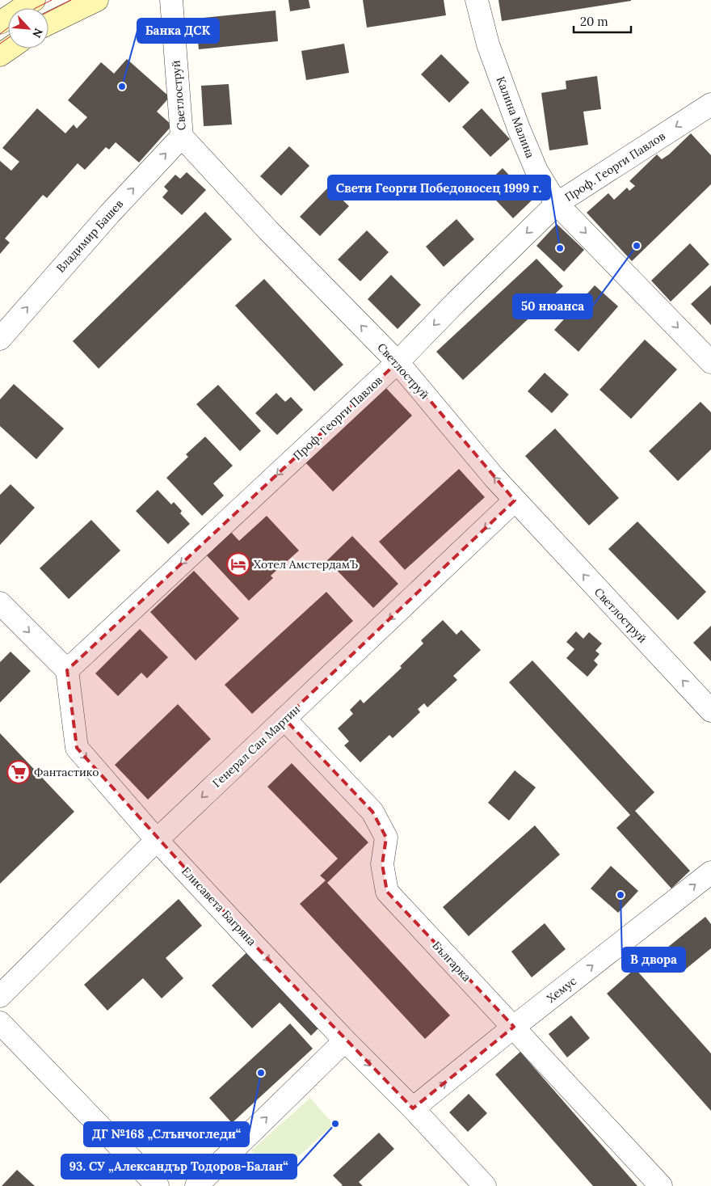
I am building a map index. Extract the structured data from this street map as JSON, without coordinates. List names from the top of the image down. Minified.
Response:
{"streets":{"street":["Светлоструй","Калина Малина","Проф. Георги Павлов","Владимир Башев","Генерал Сан Мартин","Елисавета Багряна","Българка","Хемус"]},"crossings":[["Светлоструй","Проф. Георги Павлов"],["Светлоструй","Владимир Башев"],["Светлоструй","Генерал Сан Мартин"],["Калина Малина","Проф. Георги Павлов"],["Проф. Георги Павлов","Елисавета Багряна"],["Генерал Сан Мартин","Елисавета Багряна"],["Генерал Сан Мартин","Българка"],["Елисавета Багряна","Хемус"],["Българка","Хемус"]],"one_way":["Светлоструй","Калина Малина","Проф. Георги Павлов","Владимир Башев","Генерал Сан Мартин","Елисавета Багряна","Хемус"],"places":{"other":["Банка ДСК","50 нюанса","Свети Георги Победоносец 1999 г.","В двора","ДГ №168 „Слънчогледи“","93. СУ „Александър Тодоров-Балан“"],"hotel":["Хотел АмстердамЪ"],"supermarket":["Фантастико"]},"scale_bar":"20 m","north":"bottom right"}
